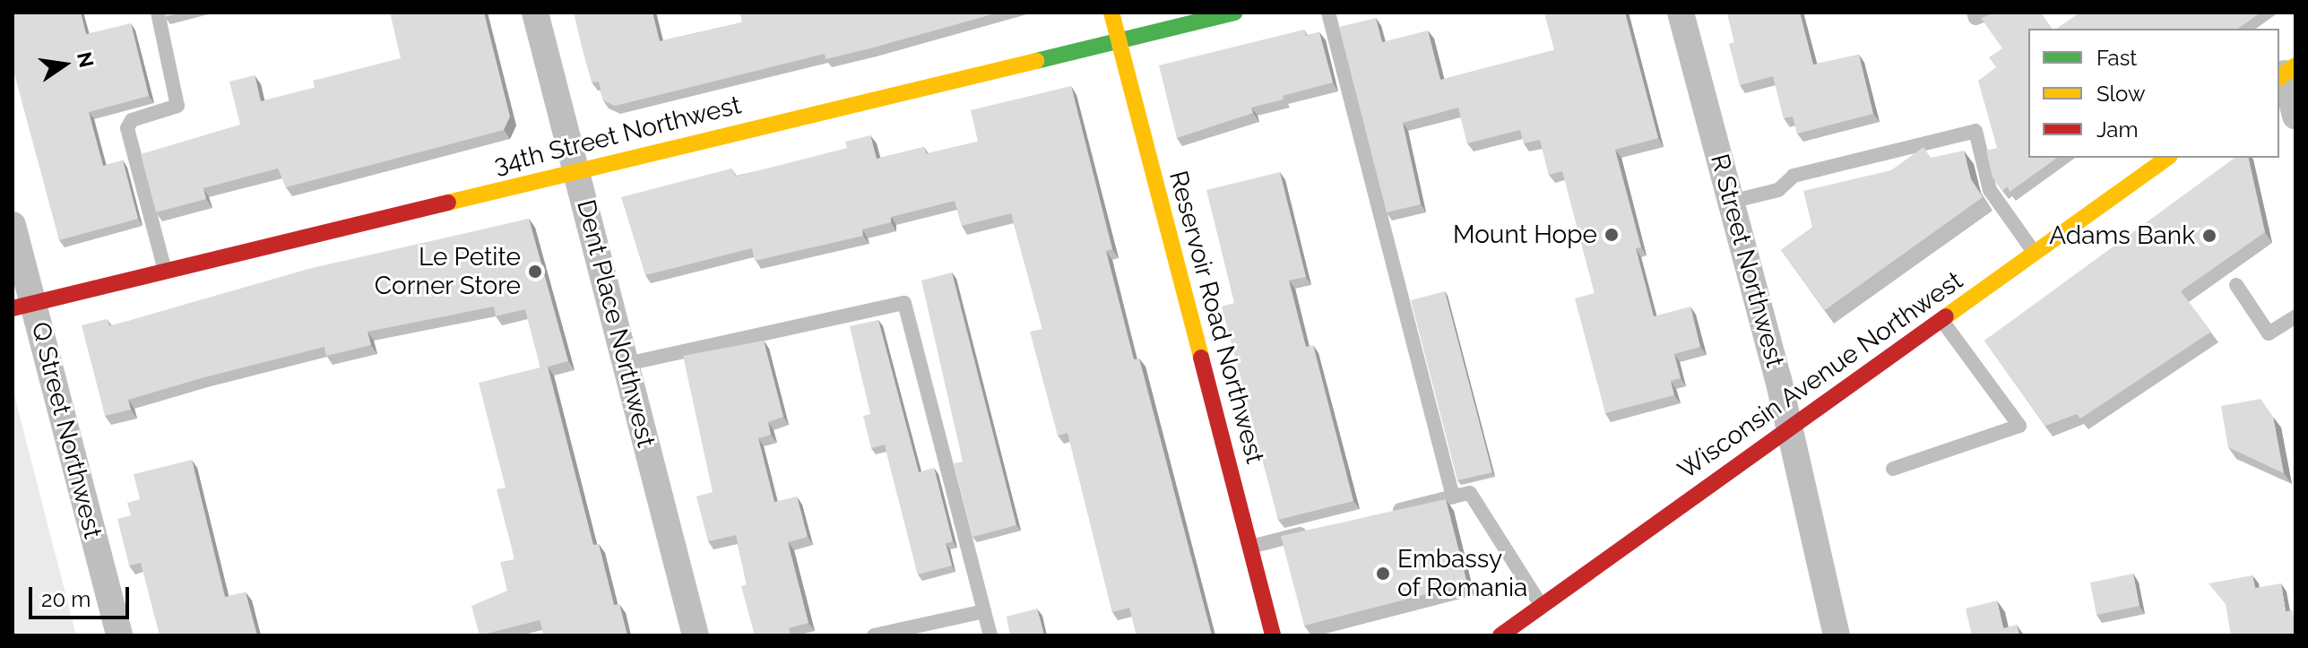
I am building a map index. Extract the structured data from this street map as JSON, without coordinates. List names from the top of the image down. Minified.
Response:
{"streets":{"main road":["34th Street Northwest","Reservoir Road Northwest","Wisconsin Avenue Northwest"],"street":["R Street Northwest","Dent Place Northwest","Q Street Northwest"]},"crossings":[["34th Street Northwest","Reservoir Road Northwest"],["34th Street Northwest","Dent Place Northwest"],["34th Street Northwest","Q Street Northwest"],["R Street Northwest","Wisconsin Avenue Northwest"]],"places":["Mount Hope","Adams Bank","Le Petite Corner Store","Embassy of Romania"],"legend":["Fast","Slow","Jam"],"scale_bar":"20 m","north":"right"}
